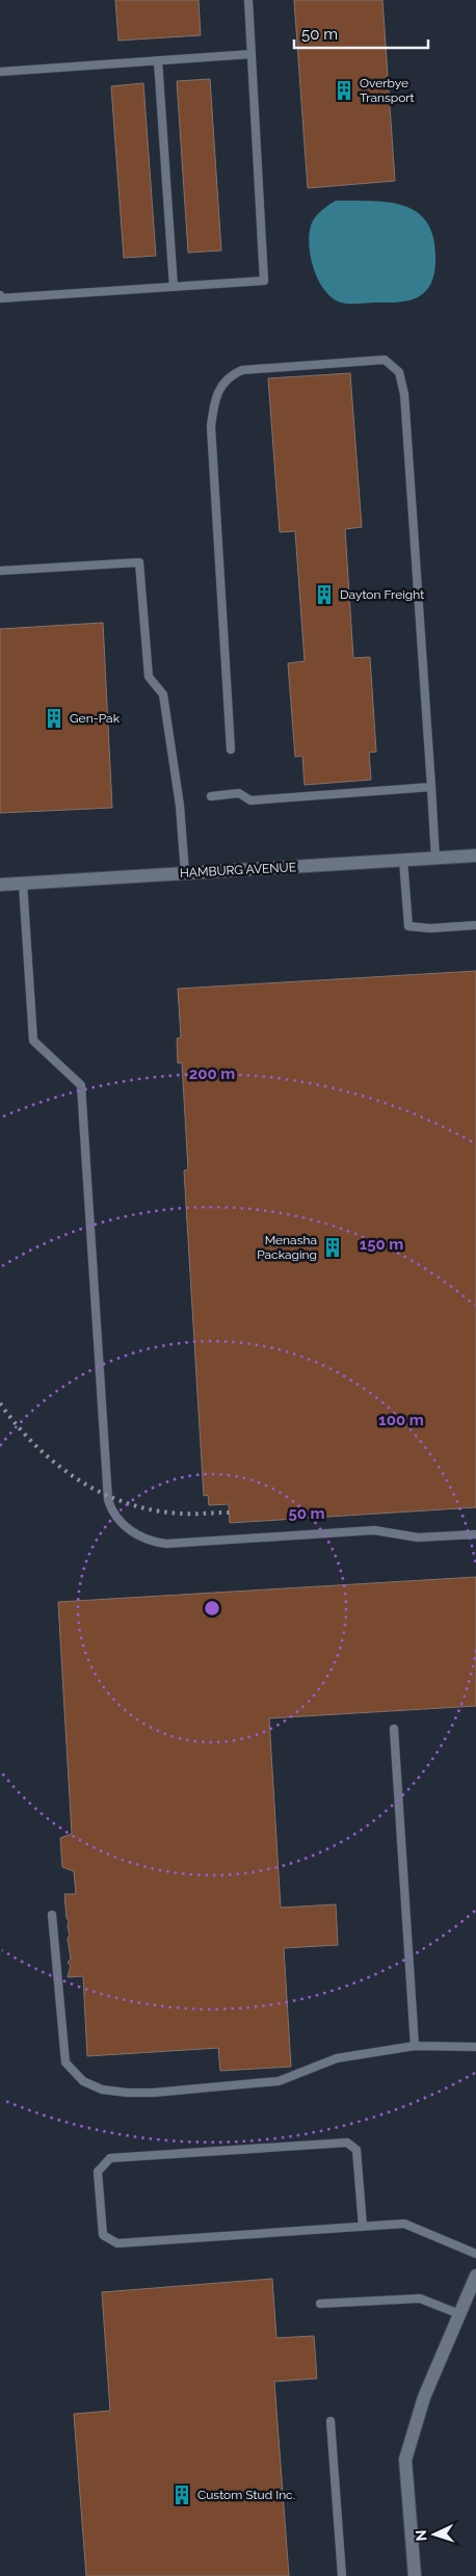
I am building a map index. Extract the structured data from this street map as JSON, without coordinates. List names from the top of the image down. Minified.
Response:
{"streets":{"street":["HAMBURG AVENUE"]},"places":{"building":["Overbye Transport","Dayton Freight","Gen-Pak","Menasha Packaging","Custom Stud Inc."]},"scale_bar":"50 m","north":"left","rings":["200 m","150 m","100 m","50 m"]}
